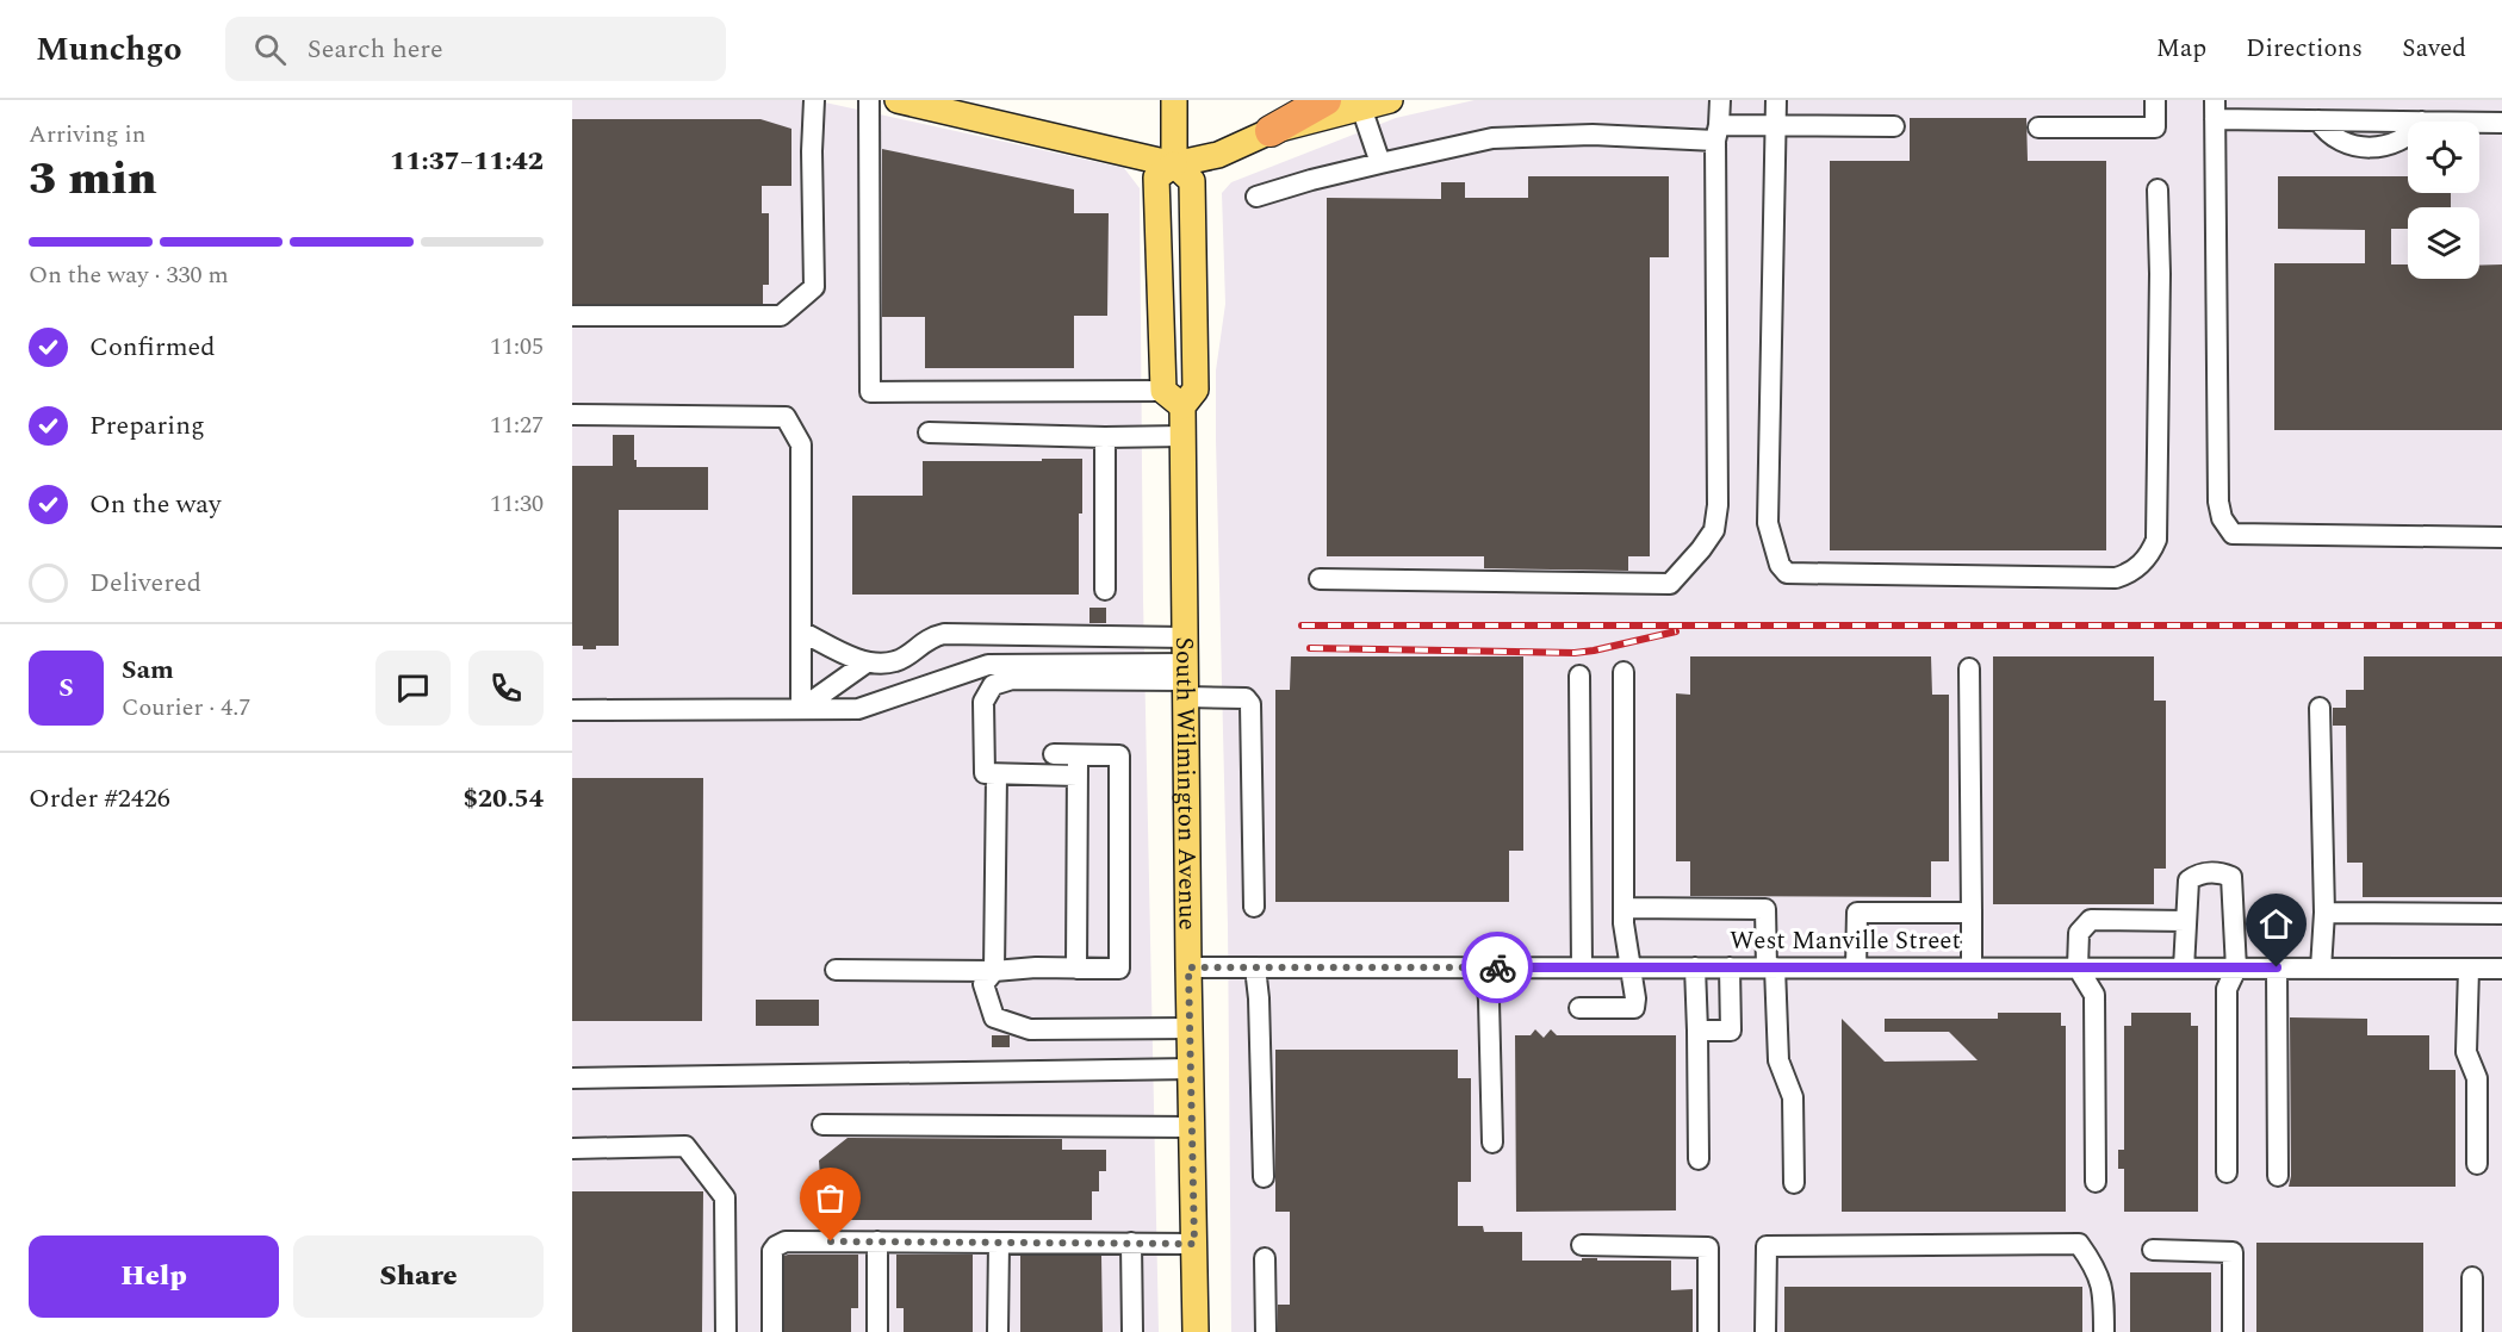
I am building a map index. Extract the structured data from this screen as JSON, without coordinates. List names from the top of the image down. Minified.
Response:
{"streets":{"main road":["South Wilmington Avenue"],"street":["West Manville Street"]},"crossings":[["South Wilmington Avenue","West Manville Street"]],"page":{"header":"Munchgo","search":"Search here","nav":["Map","Directions","Saved"],"heading":["3 min","Arriving in","11:37–11:42"],"panel":["Sam","Courier · 4.7","Order #2426","$20.54"],"bar":"On the way · 330 m","list":[["Confirmed","11:05"],["Preparing","11:27"],["On the way","11:30"],"Delivered"],"round":"S","buttons":["Help","Share"]}}
